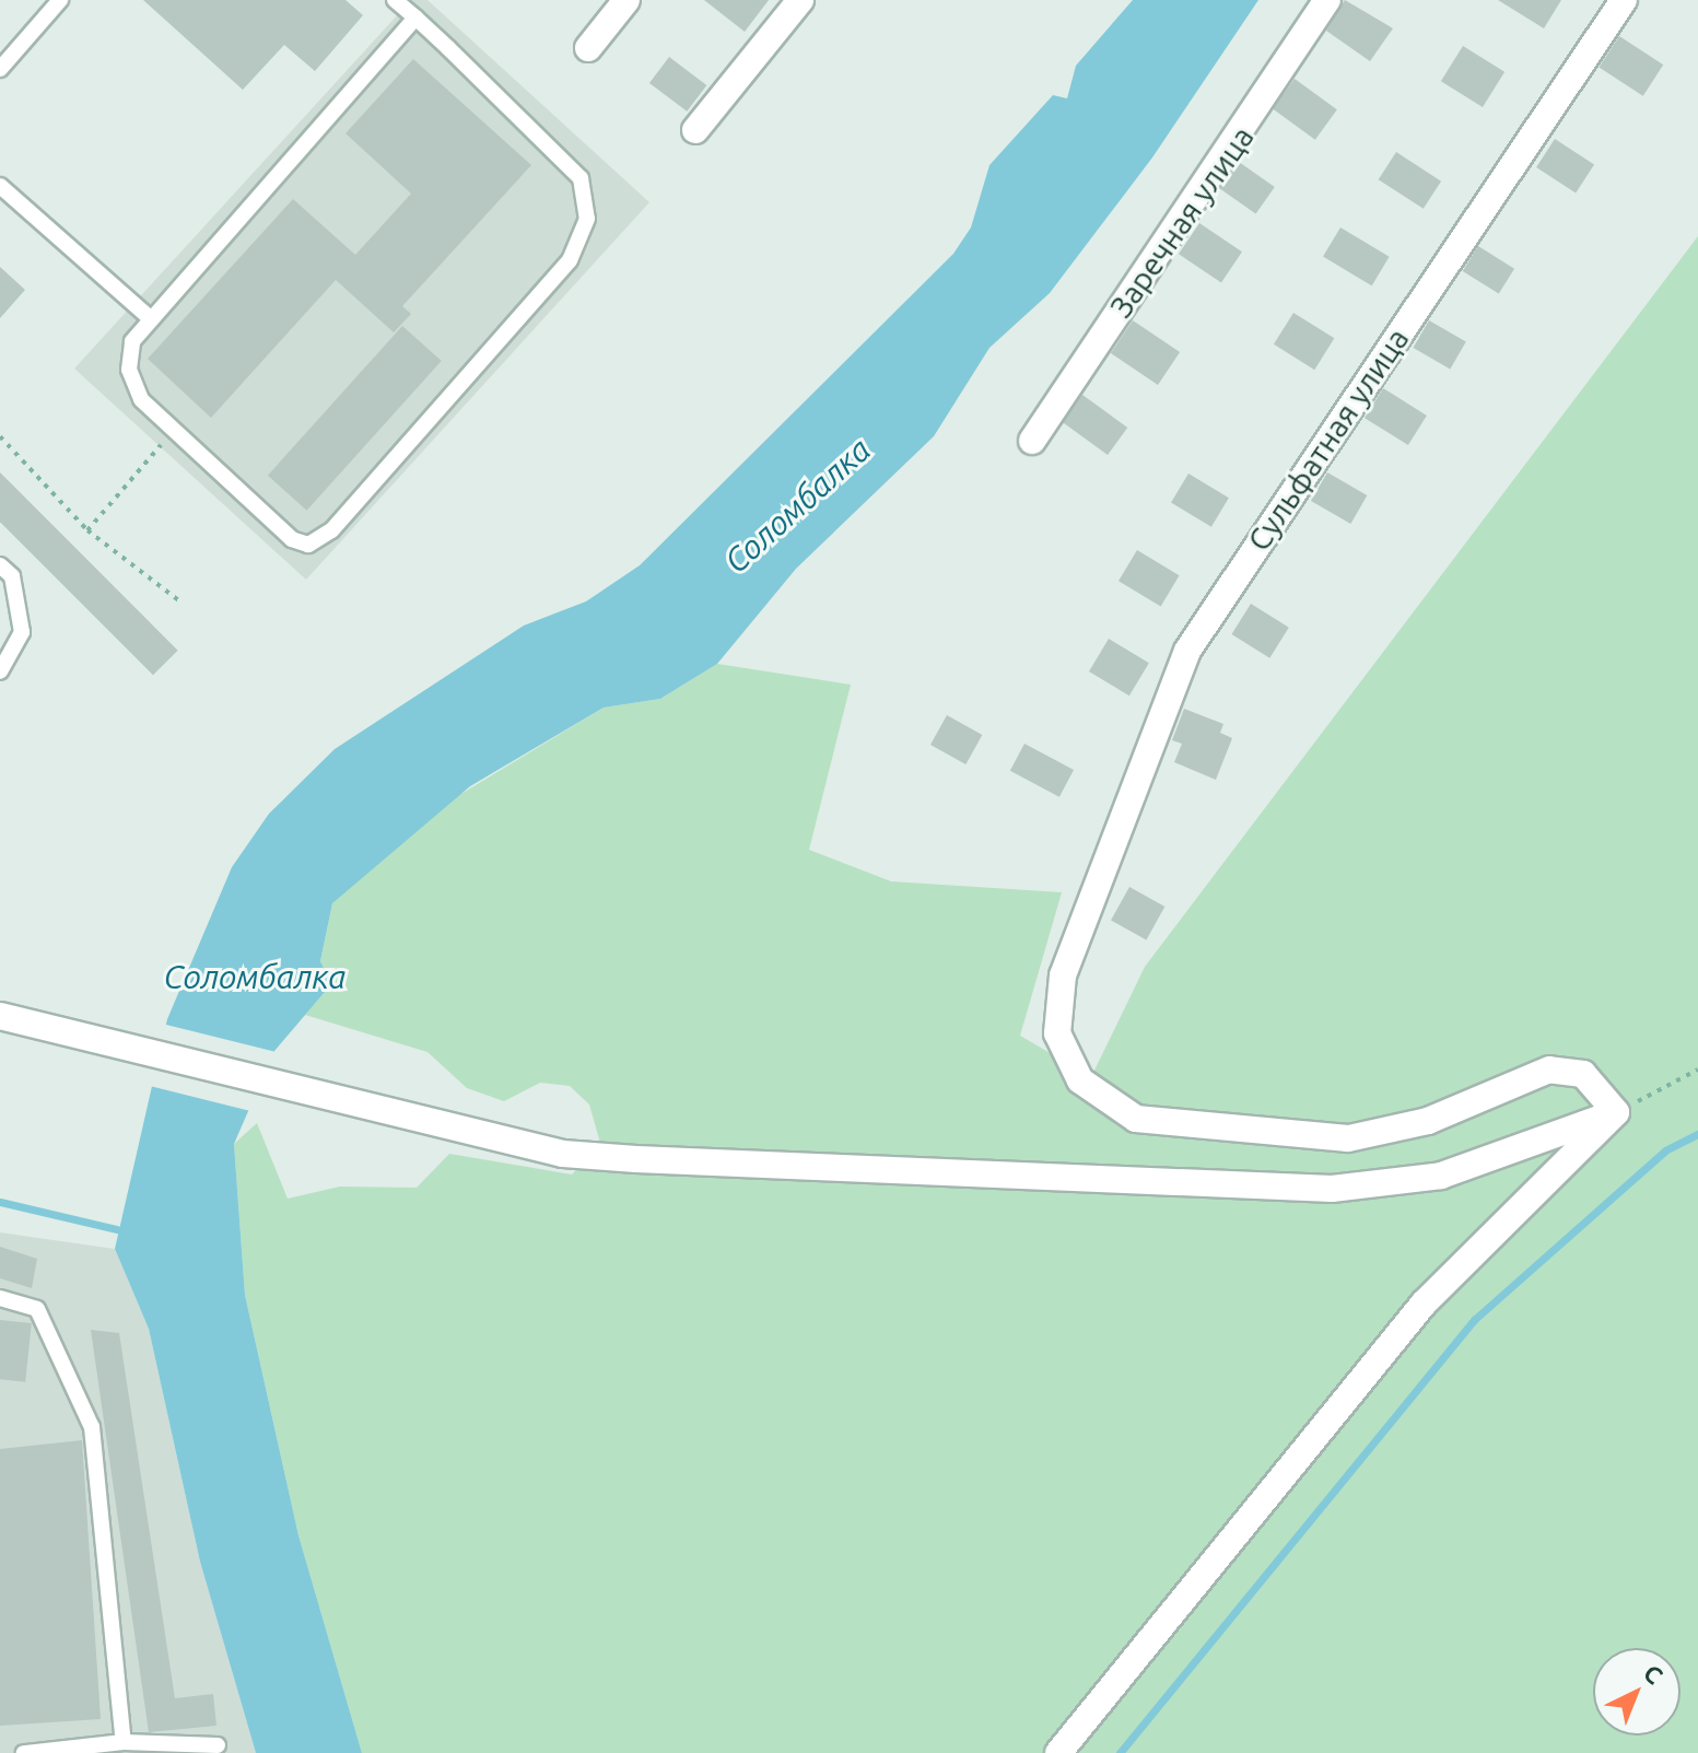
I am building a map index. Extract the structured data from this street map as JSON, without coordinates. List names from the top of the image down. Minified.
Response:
{"streets":{"street":["Заречная улица","Сульфатная улица"]},"water":["Соломбалка"],"north":"top right"}
